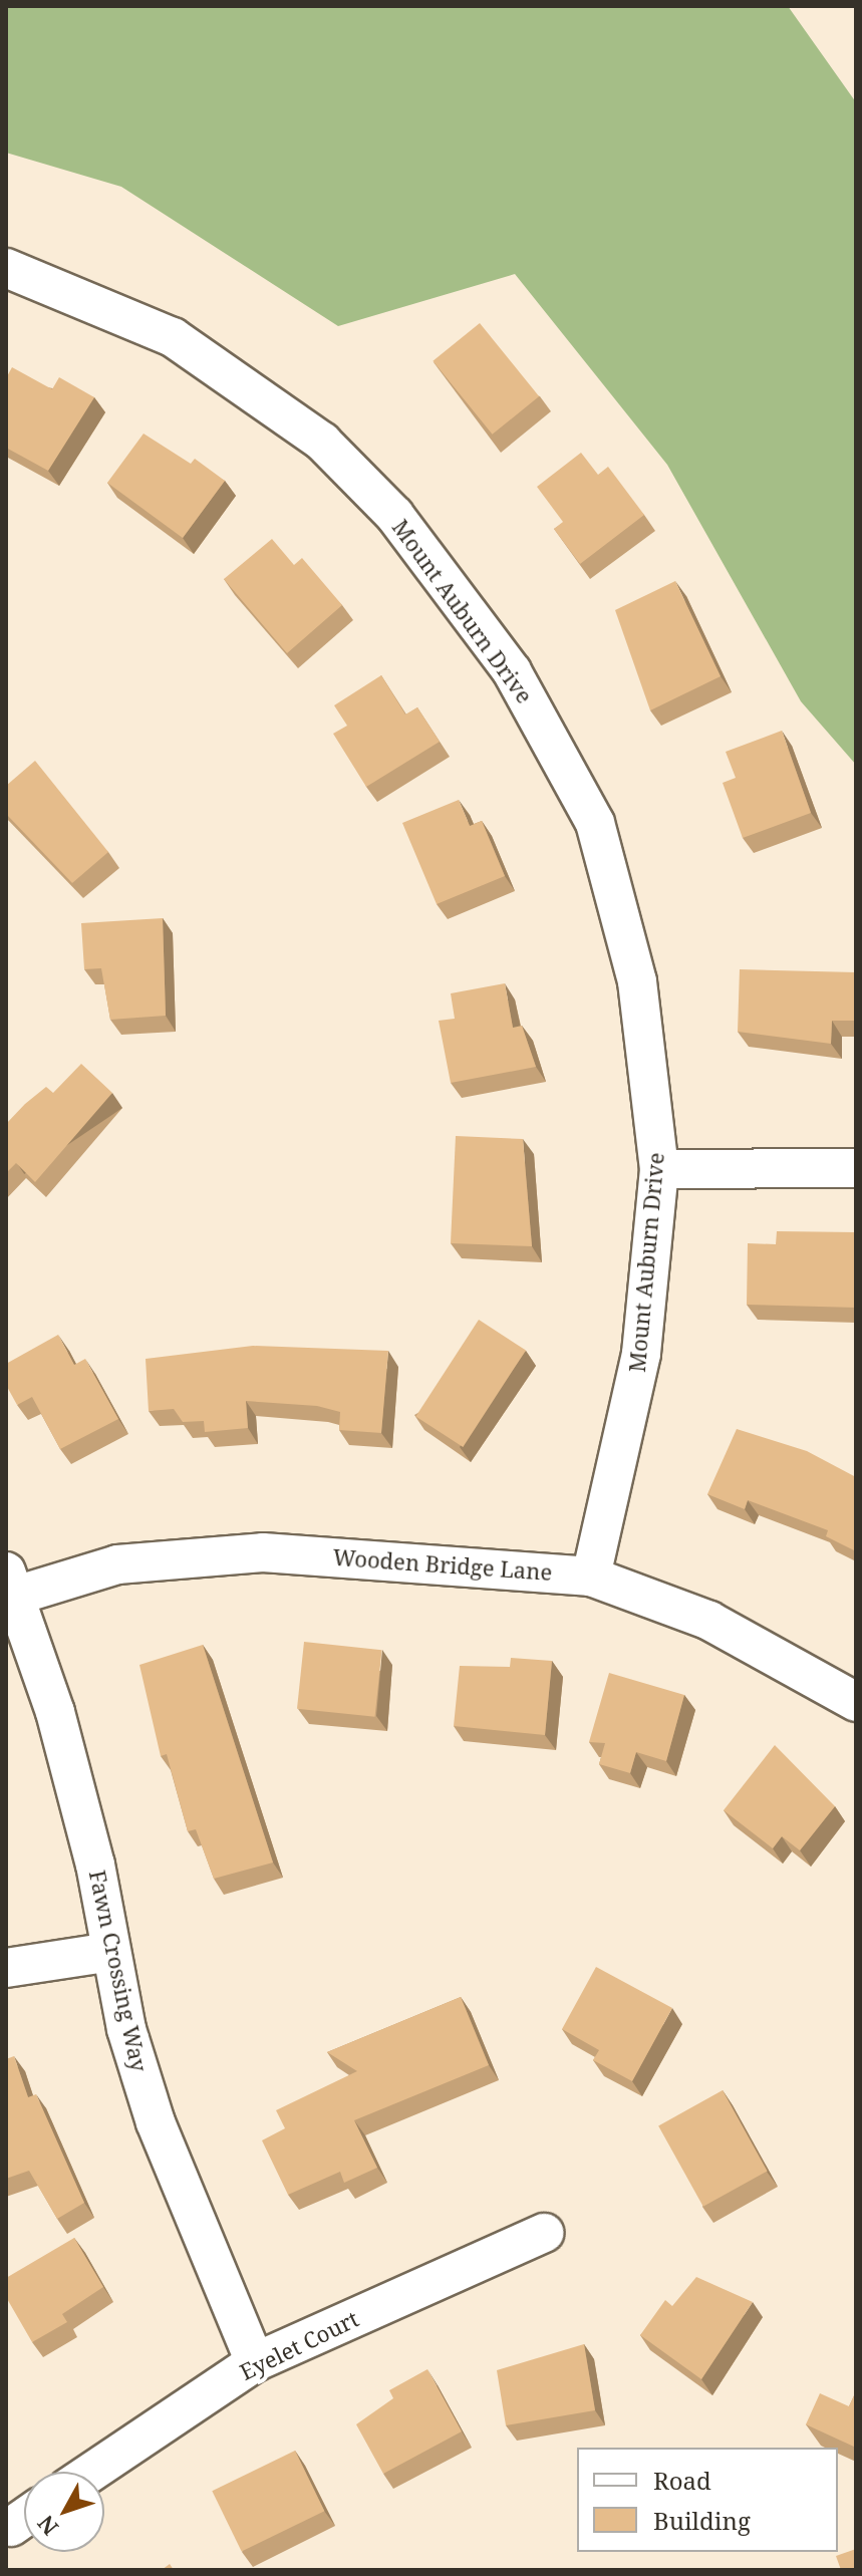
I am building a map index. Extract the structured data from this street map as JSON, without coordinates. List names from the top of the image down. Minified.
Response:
{"streets":{"street":["Mount Auburn Drive","Wooden Bridge Lane","Fawn Crossing Way","Eyelet Court"]},"crossings":[["Mount Auburn Drive","Wooden Bridge Lane"],["Wooden Bridge Lane","Fawn Crossing Way"],["Fawn Crossing Way","Eyelet Court"]],"legend":["Road","Building"],"north":"bottom left"}
